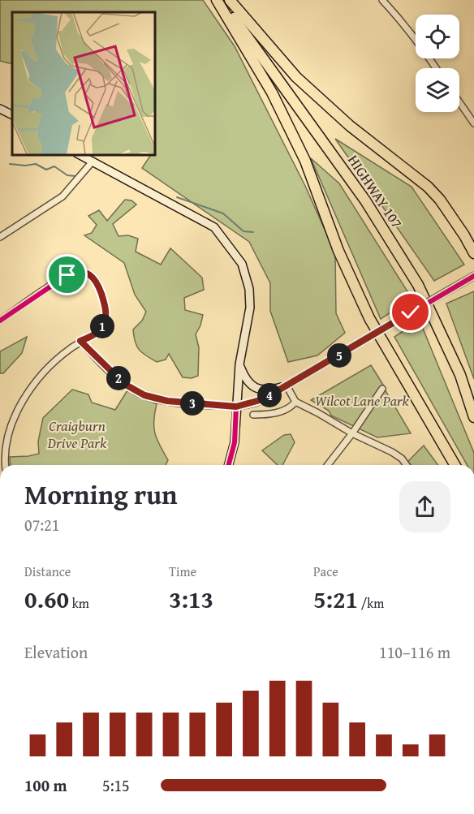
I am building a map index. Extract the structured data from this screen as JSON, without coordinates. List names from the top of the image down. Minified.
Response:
{"streets":{"highway":["HIGHWAY 107"]},"parks":["Wilcot Lane Park","Craigburn Drive Park"],"page":{"pins":["1","5","2","4","3"],"heading":["Morning run","07:21"],"stats":[["Distance","0.60 km"],["Time","3:13"],["Pace","5:21 /km"]],"chart":["Elevation","110–116 m"],"list":[{"name":"100 m","note":"5:15"}]}}
